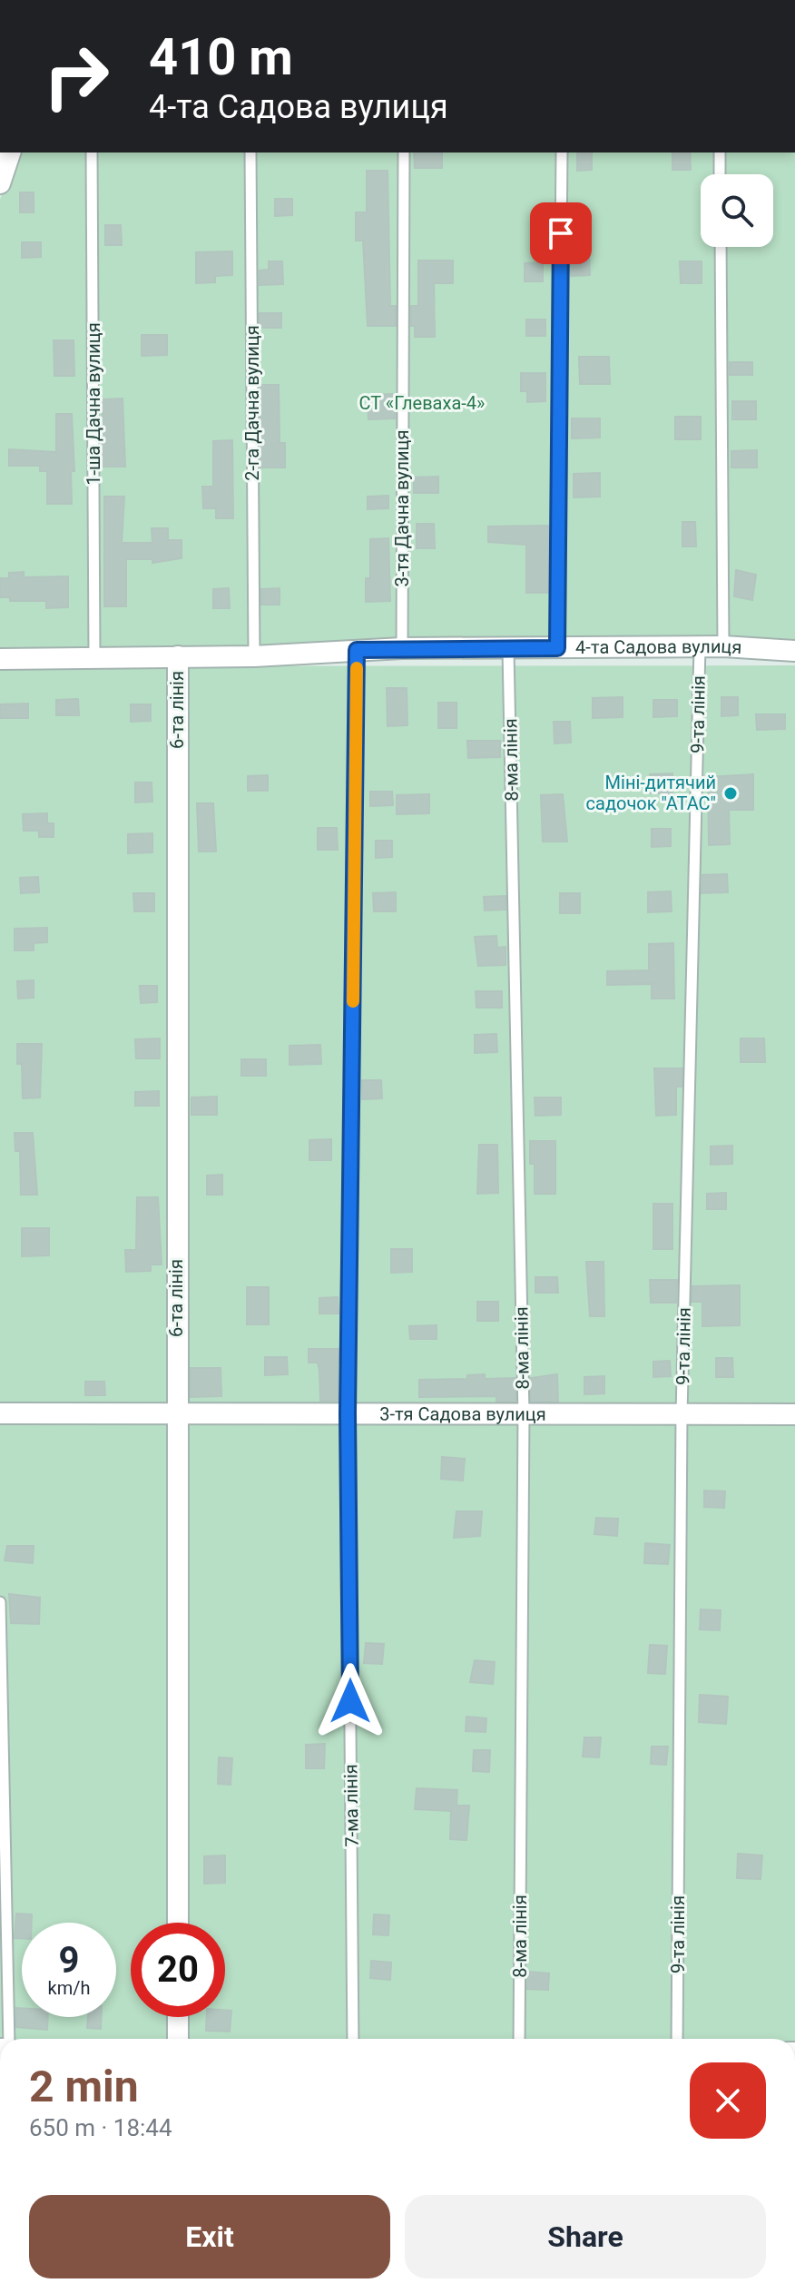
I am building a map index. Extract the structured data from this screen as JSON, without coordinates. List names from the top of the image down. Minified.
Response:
{"streets":{"street":["4-та Садова вулиця","6-та лінія","3-тя Садова вулиця"],"lane":["2-га Дачна вулиця","1-ша Дачна вулиця","3-тя Дачна вулиця","9-та лінія","8-ма лінія","7-ма лінія"]},"crossings":[["2-га Дачна вулиця","4-та Садова вулиця"],["1-ша Дачна вулиця","4-та Садова вулиця"],["3-тя Дачна вулиця","4-та Садова вулиця"],["4-та Садова вулиця","6-та лінія"],["4-та Садова вулиця","9-та лінія"],["4-та Садова вулиця","8-ма лінія"],["4-та Садова вулиця","7-ма лінія"],["6-та лінія","3-тя Садова вулиця"],["9-та лінія","3-тя Садова вулиця"],["8-ма лінія","3-тя Садова вулиця"],["3-тя Садова вулиця","7-ма лінія"]],"parks":["СТ «Глеваха-4»"],"places":["Міні-дитячий садочок \"АТАС\""],"page":{"turn":["410 m","4-та Садова вулиця"],"speed":"9 km/h","limit":"20","heading":["2 min","650 m · 18:44"],"buttons":["Exit","Share"]}}
